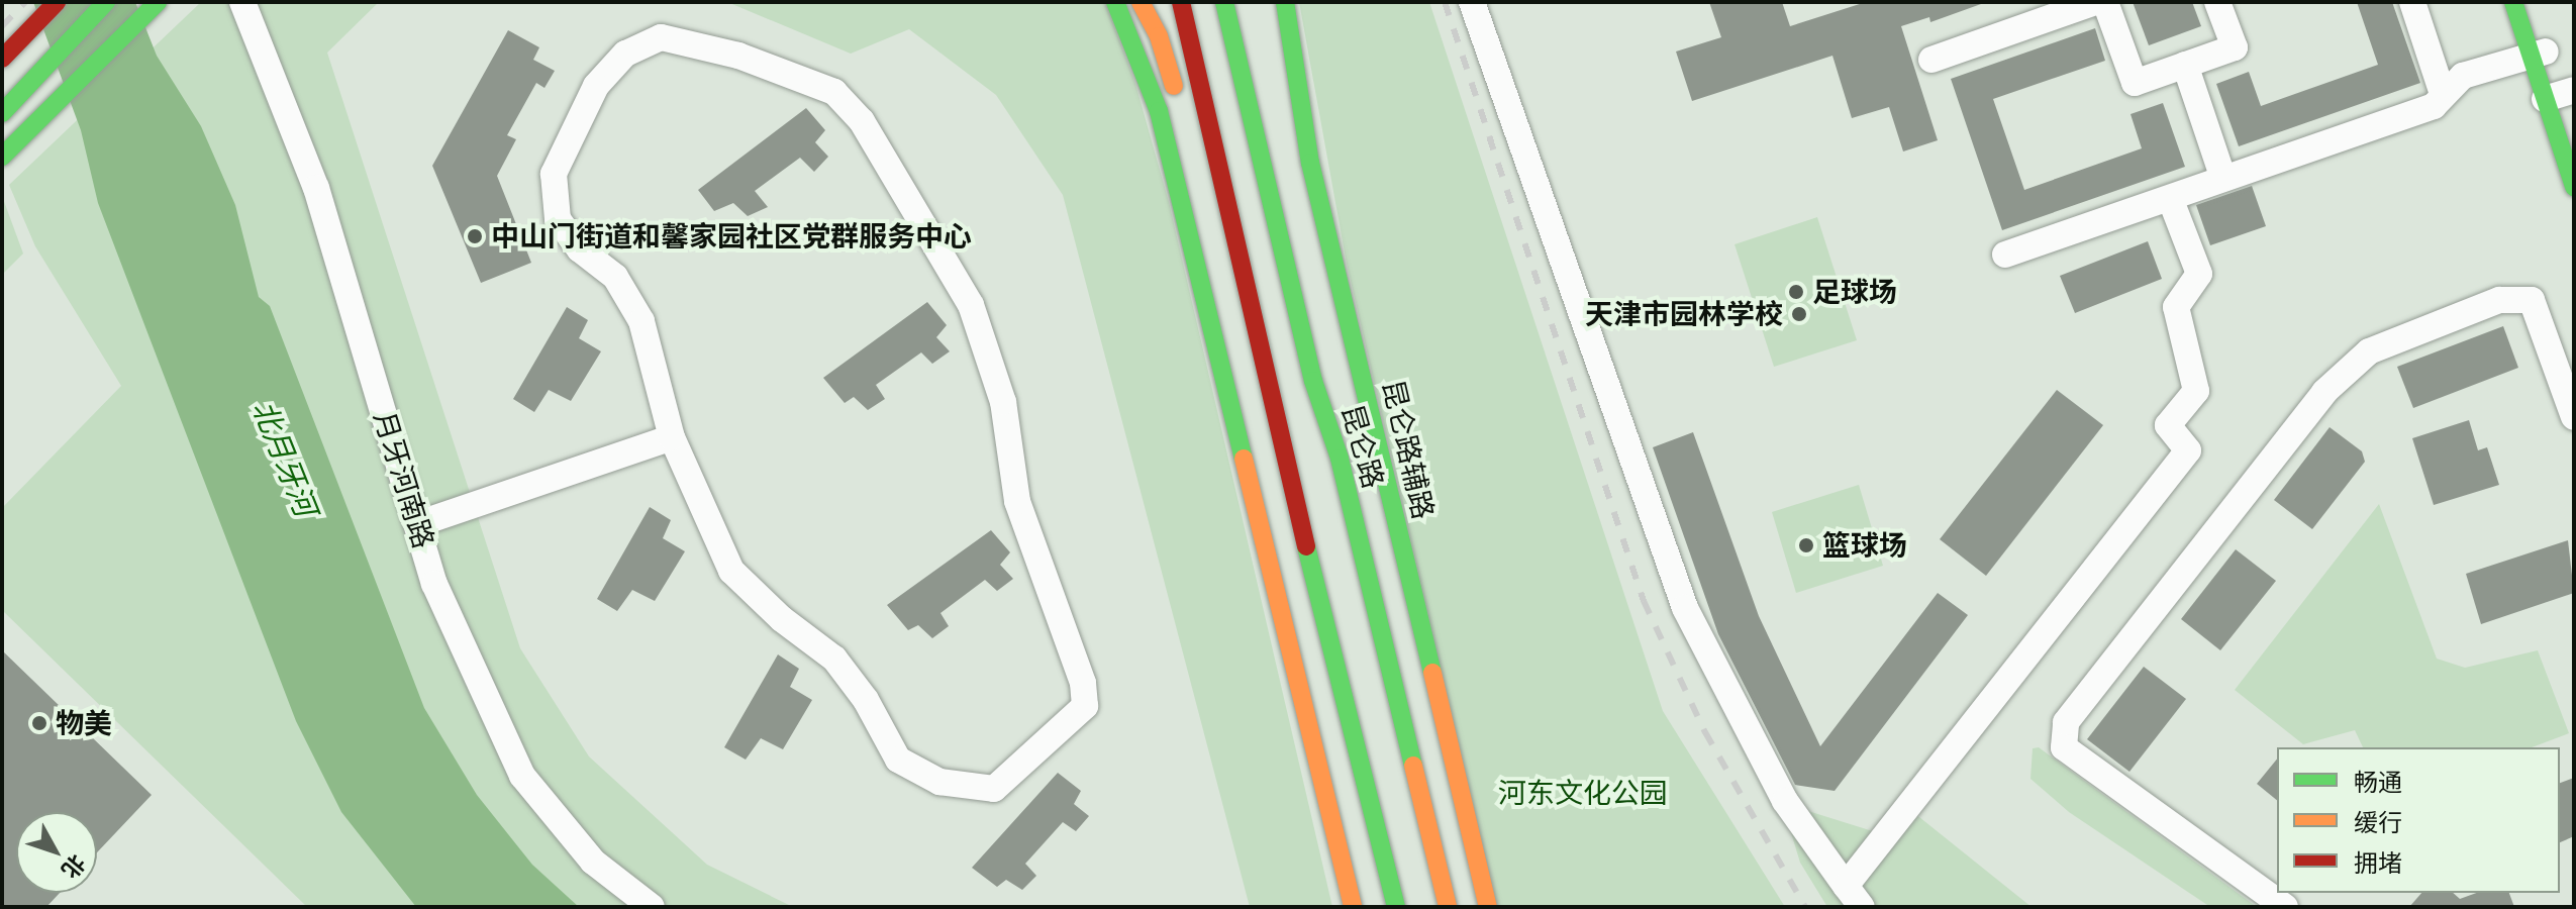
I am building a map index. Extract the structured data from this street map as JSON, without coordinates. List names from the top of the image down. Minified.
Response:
{"streets":{"main road":["昆仑路","昆仑路辅路"],"street":["月牙河南路"]},"water":["北月牙河"],"parks":["河东文化公园"],"places":["中山门街道和馨家园社区党群服务中心","足球场","天津市园林学校","篮球场","物美"],"legend":["畅通","缓行","拥堵"],"north":"bottom right"}
